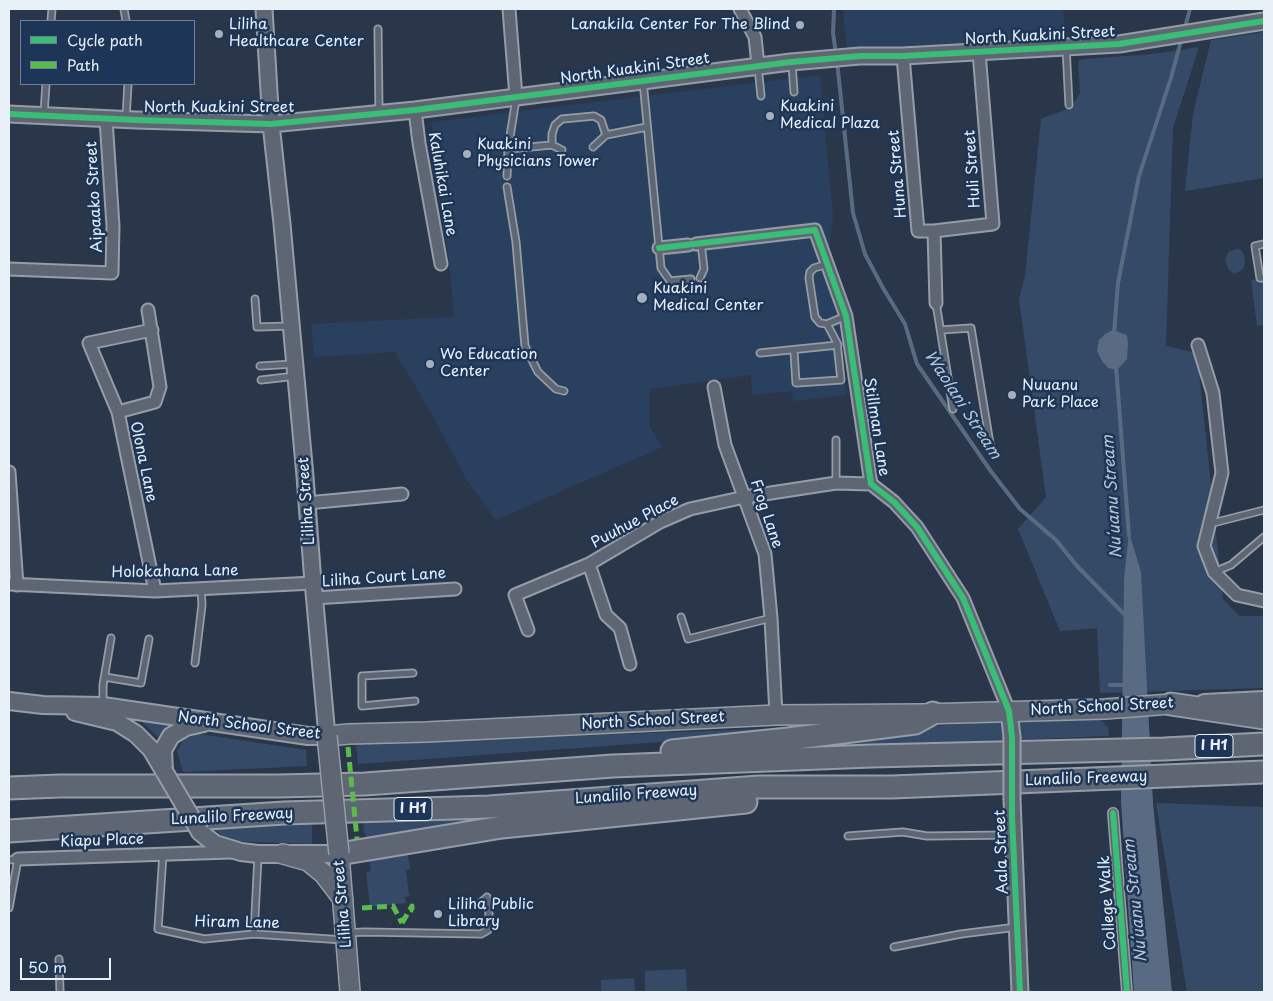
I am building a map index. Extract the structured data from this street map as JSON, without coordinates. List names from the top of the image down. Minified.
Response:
{"streets":{"highway":["I H1","Lunalilo Freeway"],"main road":["Liliha Street","North School Street"],"street":["North Kuakini Street","Huli Street","Huna Street","Kaluhikai Lane","Aipaako Street","Stillman Lane","Olona Lane","Frog Lane","Puuhue Place","Holokahana Lane","Liliha Court Lane","Kiapu Place","Aala Street","College Walk"],"lane":["Hiram Lane"]},"crossings":[["North Kuakini Street","Huli Street"],["North Kuakini Street","Huna Street"],["North Kuakini Street","Kaluhikai Lane"],["North Kuakini Street","Aipaako Street"],["North Kuakini Street","Liliha Street"],["Huli Street","Huna Street"],["Stillman Lane","Puuhue Place"],["Stillman Lane","North School Street"],["Stillman Lane","Aala Street"],["Olona Lane","Holokahana Lane"],["Liliha Street","Holokahana Lane"],["Liliha Street","Liliha Court Lane"],["Liliha Street","North School Street"],["Liliha Street","Hiram Lane"],["Frog Lane","Puuhue Place"],["Frog Lane","North School Street"],["Holokahana Lane","Liliha Court Lane"],["North School Street","Kiapu Place"],["North School Street","Aala Street"],["Kiapu Place","Hiram Lane"]],"water":["Waolani Stream","Nuʻuanu Stream"],"places":["Lanakila Center For The Blind","Liliha Healthcare Center","Kuakini Medical Plaza","Kuakini Physicians Tower","Kuakini Medical Center","Wo Education Center","Nuuanu Park Place","Liliha Public Library"],"legend":["Cycle path","Path"],"scale_bar":"50 m"}
